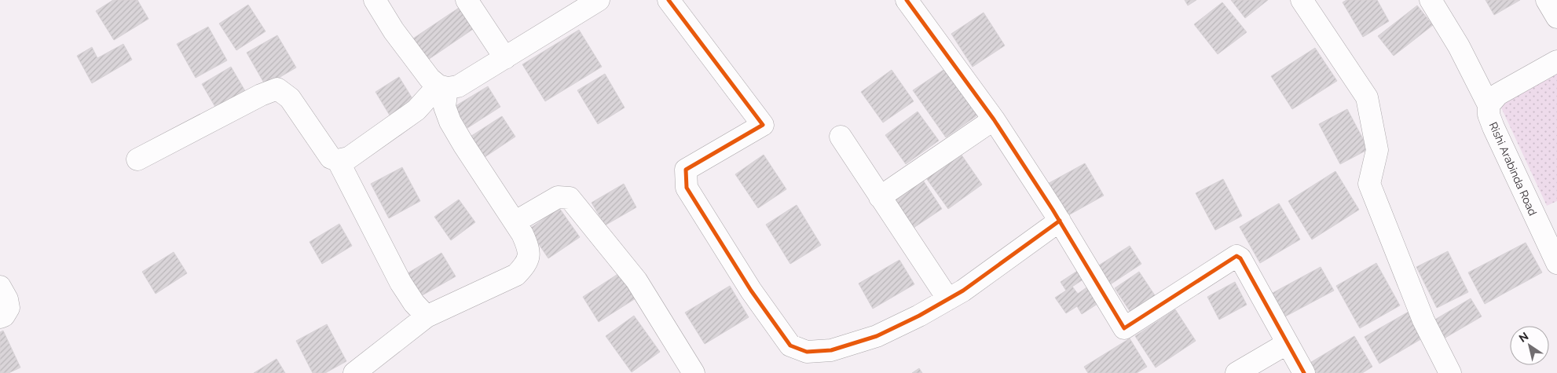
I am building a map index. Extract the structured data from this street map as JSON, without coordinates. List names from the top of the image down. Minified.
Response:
{"streets":{"street":["Rishi Arabinda Road"]},"north":"top left"}
